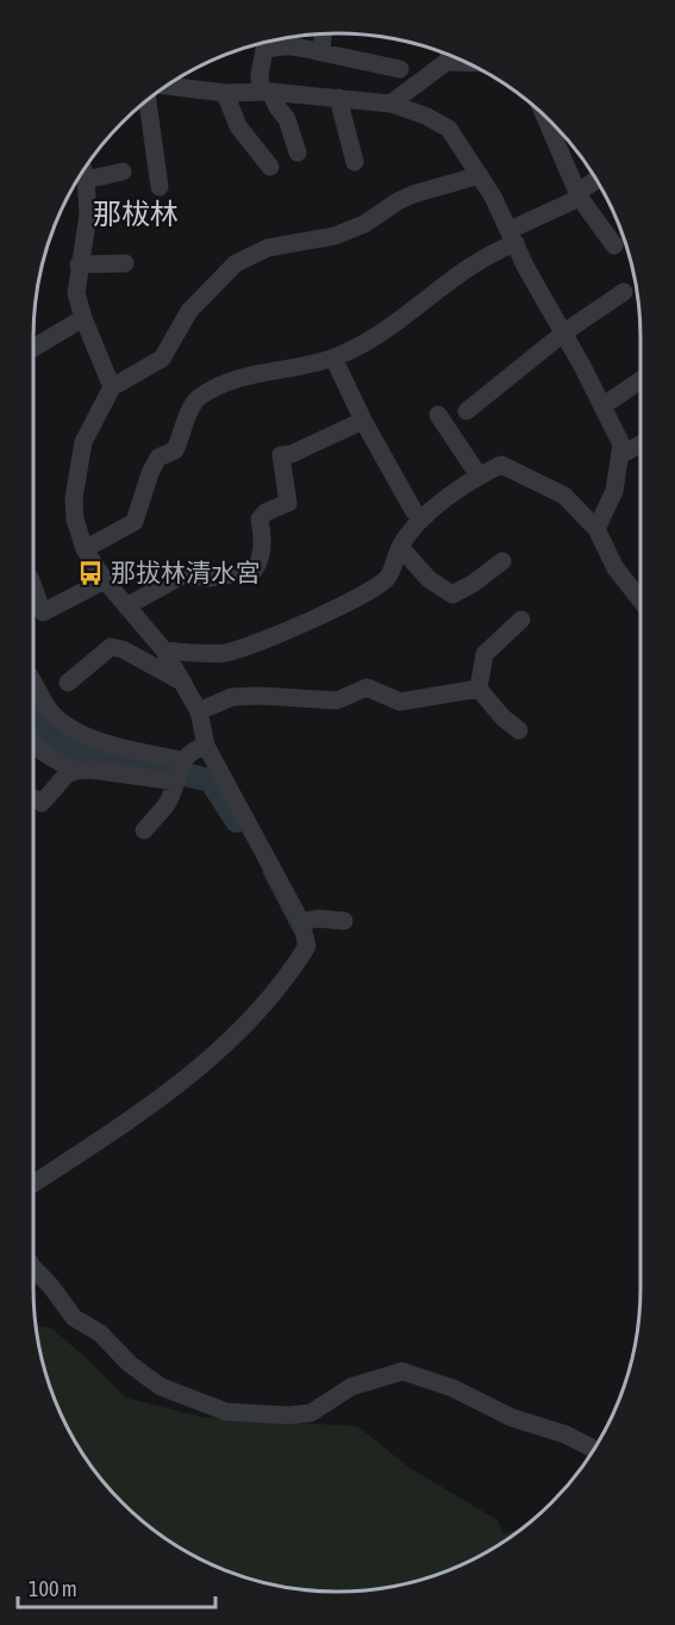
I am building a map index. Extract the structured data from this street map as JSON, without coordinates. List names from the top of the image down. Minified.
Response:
{"districts":["那柭林"],"places":{"bus stop":["那拔林清水宮"]},"scale_bar":"100 m"}
